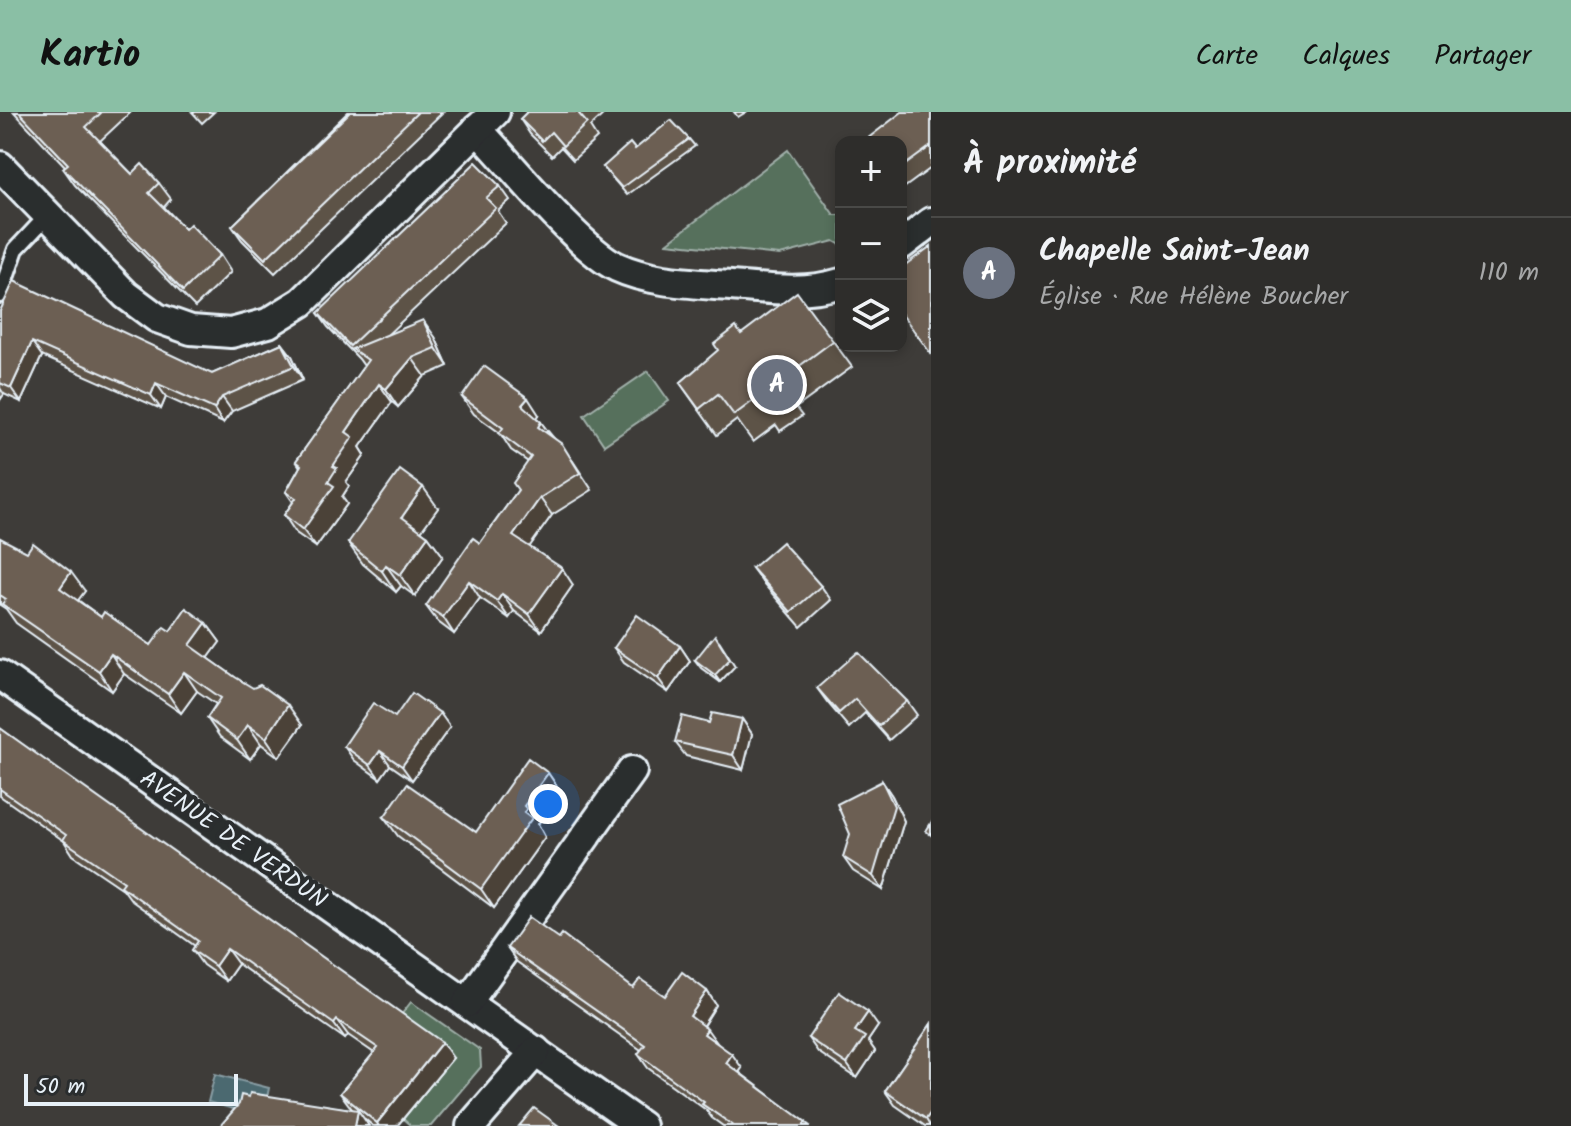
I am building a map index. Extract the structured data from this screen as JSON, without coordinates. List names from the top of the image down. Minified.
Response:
{"streets":{"street":["AVENUE DE VERDUN"]},"scale_bar":"50 m","page":{"header":"Kartio","nav":["Carte","Calques","Partager"],"heading":"À proximité","map_buttons":["+","−"],"list":[{"mark":"A","name":"Chapelle Saint-Jean","note":"Église · Rue Hélène Boucher","value":"110 m"}],"pins":"A","scale":"50 m"}}
